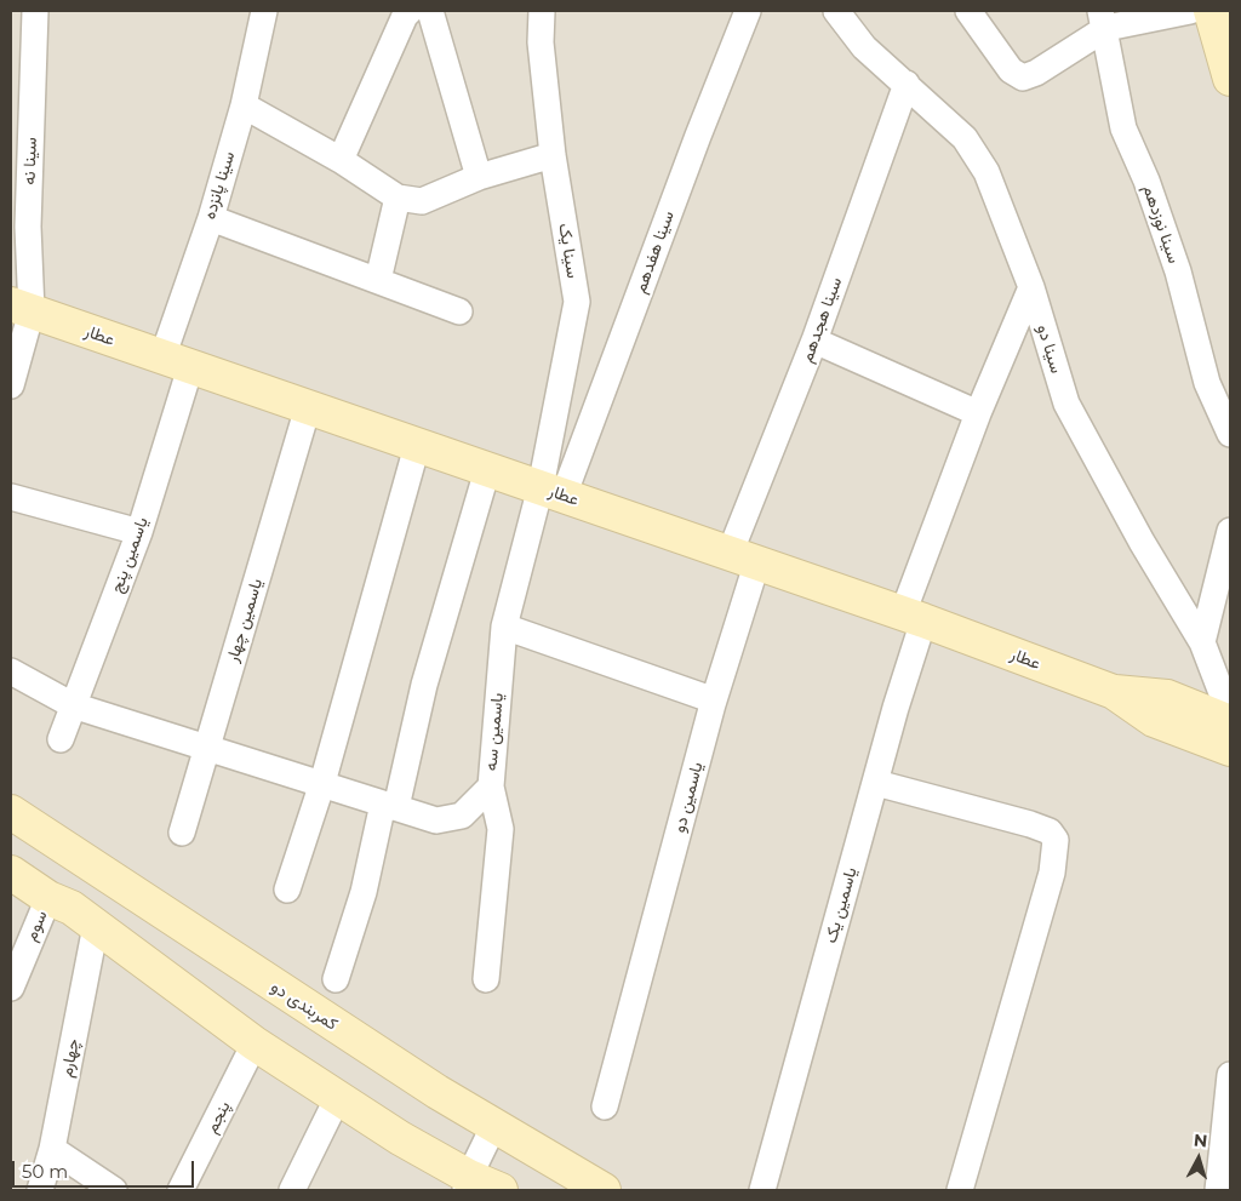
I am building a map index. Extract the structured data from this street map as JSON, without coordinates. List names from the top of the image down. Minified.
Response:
{"streets":{"street":["سینا نه","سینا پانزده","سینا نوزدهم","سینا یک","سینا هفدهم","سینا هجدهم","عطار","سینا دو","یاسمین پنج","یاسمین چهار","یاسمین سه","یاسمین دو","یاسمین یک","سوم","کمربندی دو","چهارم","پنجم"]},"crossings":[["سینا نه","عطار"],["سینا پانزده","عطار"],["سینا پانزده","یاسمین پنج"],["سینا یک","سینا هفدهم"],["سینا یک","عطار"],["سینا یک","یاسمین سه"],["سینا هفدهم","عطار"],["سینا هفدهم","یاسمین سه"],["سینا هجدهم","عطار"],["سینا هجدهم","سینا دو"],["سینا هجدهم","یاسمین دو"],["عطار","یاسمین پنج"],["عطار","یاسمین چهار"],["عطار","یاسمین سه"],["عطار","یاسمین یک"],["سینا دو","یاسمین یک"]],"scale_bar":"50 m","north":"top"}
